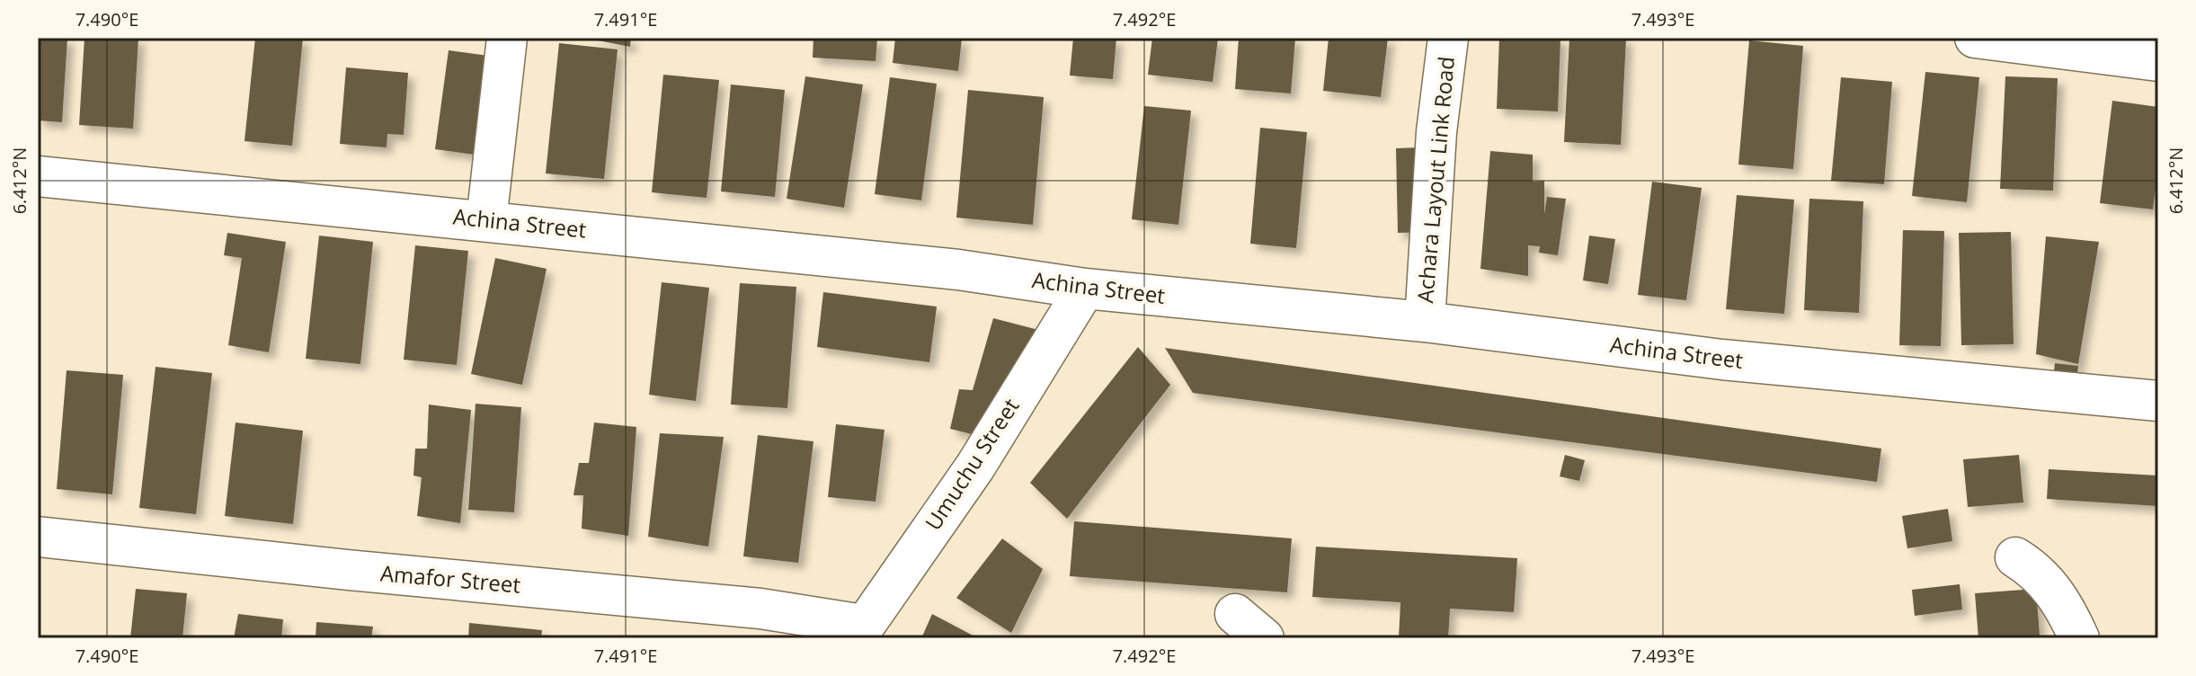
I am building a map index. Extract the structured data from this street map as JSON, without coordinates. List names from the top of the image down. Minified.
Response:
{"streets":{"street":["Achara Layout Link Road","Achina Street","Umuchu Street","Amafor Street"]},"crossings":[["Achara Layout Link Road","Achina Street"],["Achina Street","Umuchu Street"],["Umuchu Street","Amafor Street"]],"coordinates":["7.490°E","7.491°E","7.492°E","7.493°E","6.412°N"]}
